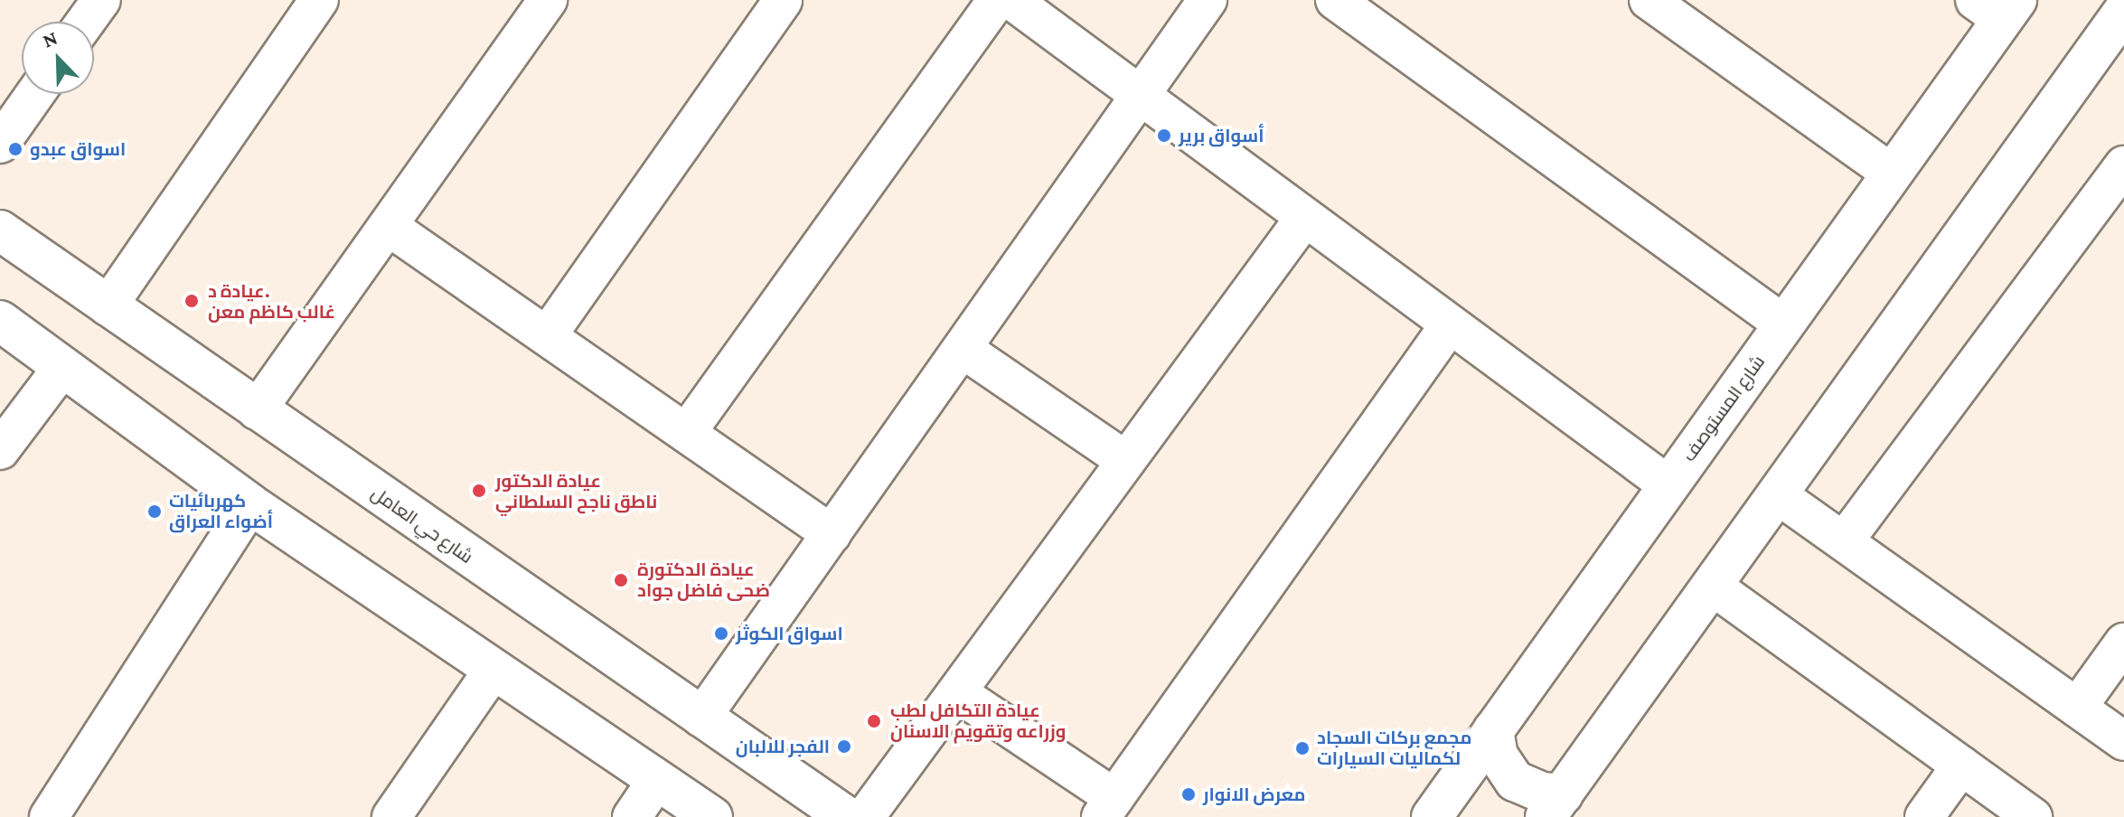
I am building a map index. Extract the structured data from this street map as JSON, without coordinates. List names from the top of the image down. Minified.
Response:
{"streets":{"main road":["شارع المستوصف","شارع حي العامل"]},"places":["أسواق برير","اسواق عبدو","عيادة د. غالب كاظم معن","عيادة الدكتور ناطق ناجح السلطاني","كهربائيات أضواء العراق","عيادة الدكتورة ضحى فاضل جواد","اسواق الكوثر","عيادة التكافل لطب وزراعه وتقويم الاسنان","الفجر للالبان","مجمع بركات السجاد لكماليات السيارات","معرض الانوار"],"north":"top left"}
